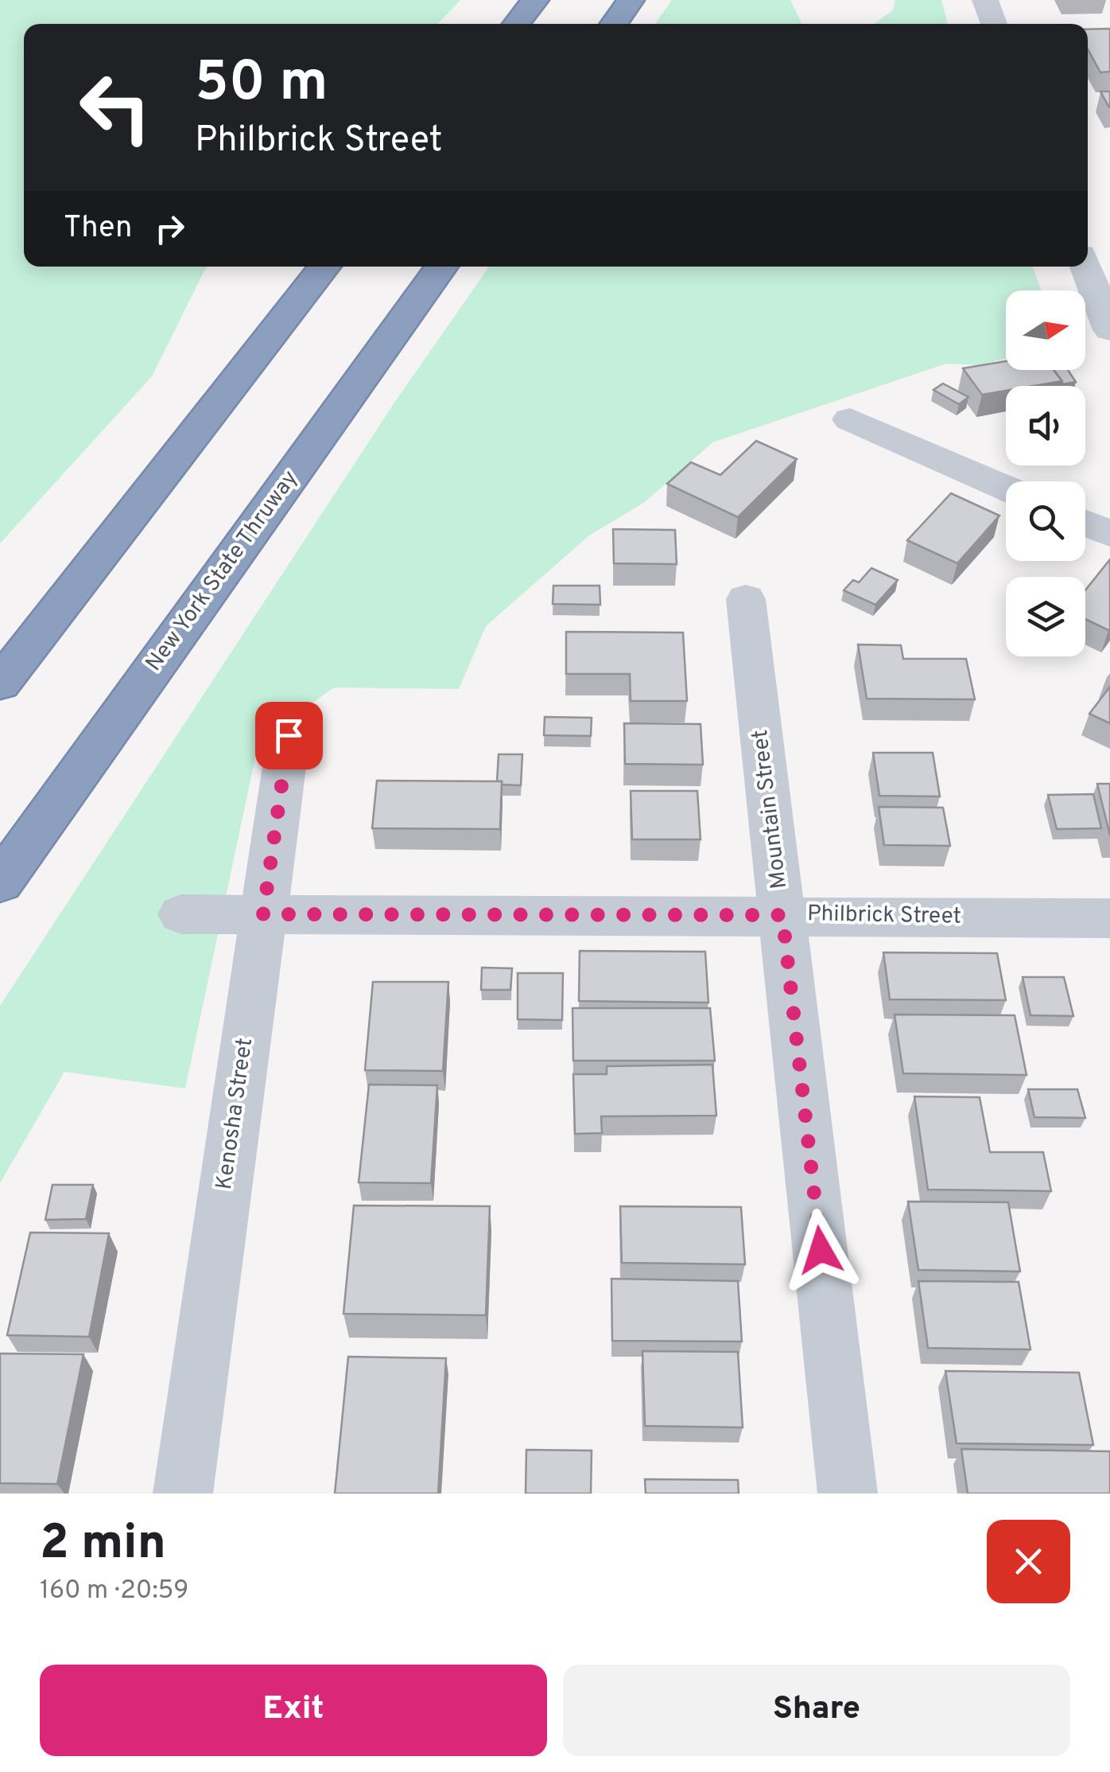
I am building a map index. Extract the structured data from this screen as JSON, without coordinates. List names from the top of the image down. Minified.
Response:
{"streets":{"highway":["New York State Thruway"],"street":["Mountain Street","Philbrick Street","Kenosha Street"]},"crossings":[["Mountain Street","Philbrick Street"],["Philbrick Street","Kenosha Street"]],"north":"right","page":{"turn":["50 m","Philbrick Street"],"then":"Then","heading":["2 min","160 m · 20:59"],"buttons":["Exit","Share"]}}
